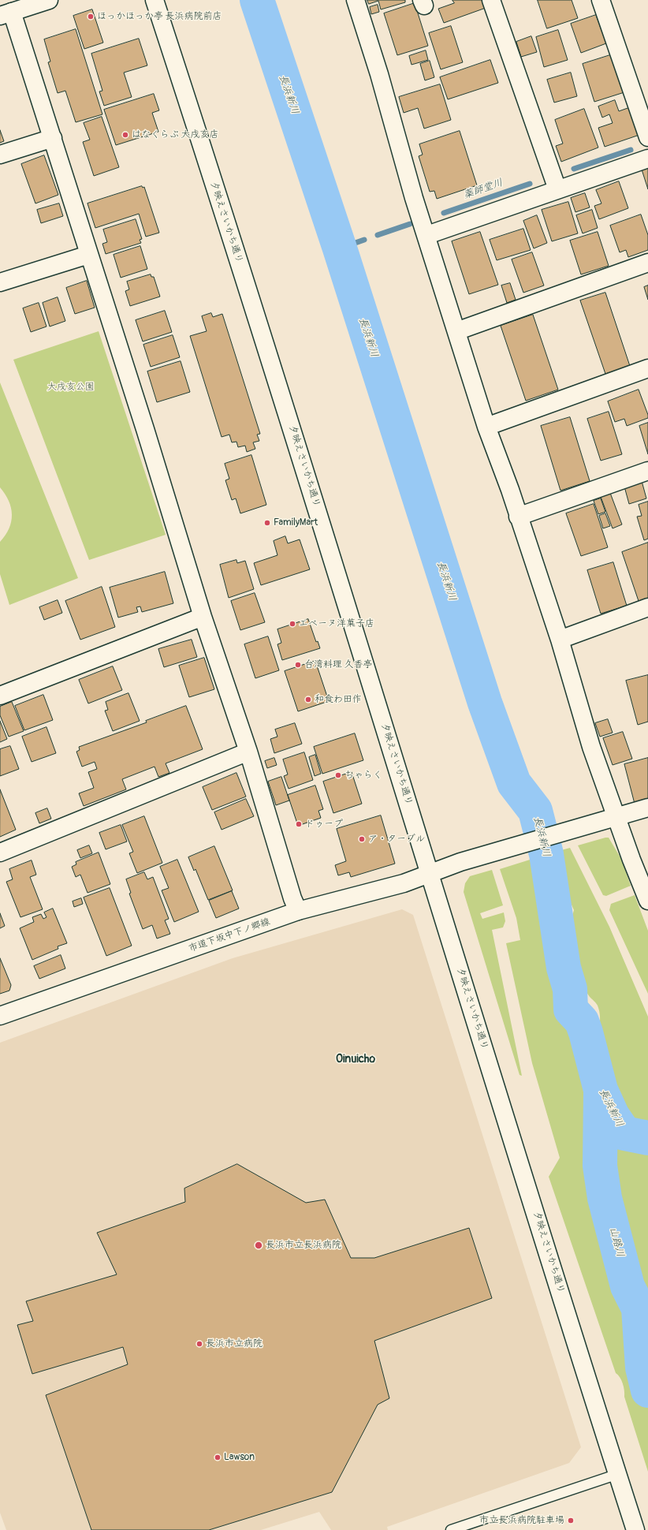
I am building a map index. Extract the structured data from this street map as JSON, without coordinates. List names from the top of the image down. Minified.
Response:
{"streets":{"street":["夕映えさいかち通り","市道下坂中下ノ郷線"]},"crossings":[["夕映えさいかち通り","市道下坂中下ノ郷線"]],"districts":["Oinuicho"],"water":["長浜新川","薬師堂川","山路川"],"parks":["大戌亥公園"],"places":["ほっかほっか亭 長浜病院前店","はなくらぶ 大戌亥店","FamilyMart","エベーヌ洋菓子店","台湾料理 久香亭","和食わ田作","ちゃらく","ドゥープ","ア・ターブル","長浜市立長浜病院","長浜市立病院","Lawson","市立長浜病院駐車場"]}
